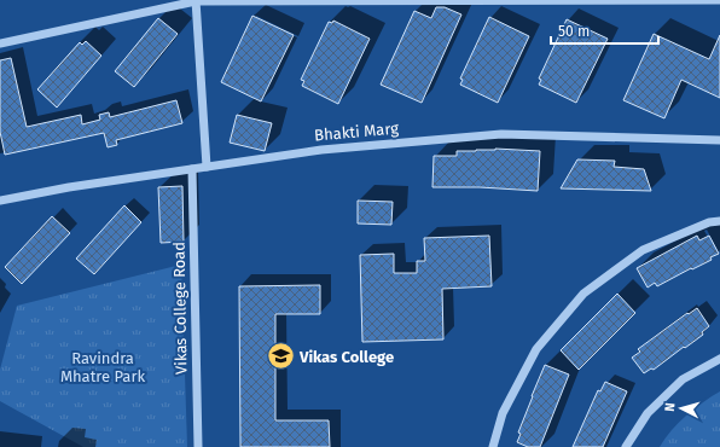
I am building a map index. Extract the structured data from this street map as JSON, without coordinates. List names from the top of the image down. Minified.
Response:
{"streets":{"street":["Bhakti Marg","Vikas College Road"]},"crossings":[["Bhakti Marg","Vikas College Road"]],"parks":["Ravindra Mhatre Park"],"places":{"school or university":["Vikas College"]},"scale_bar":"50 m","north":"left"}
